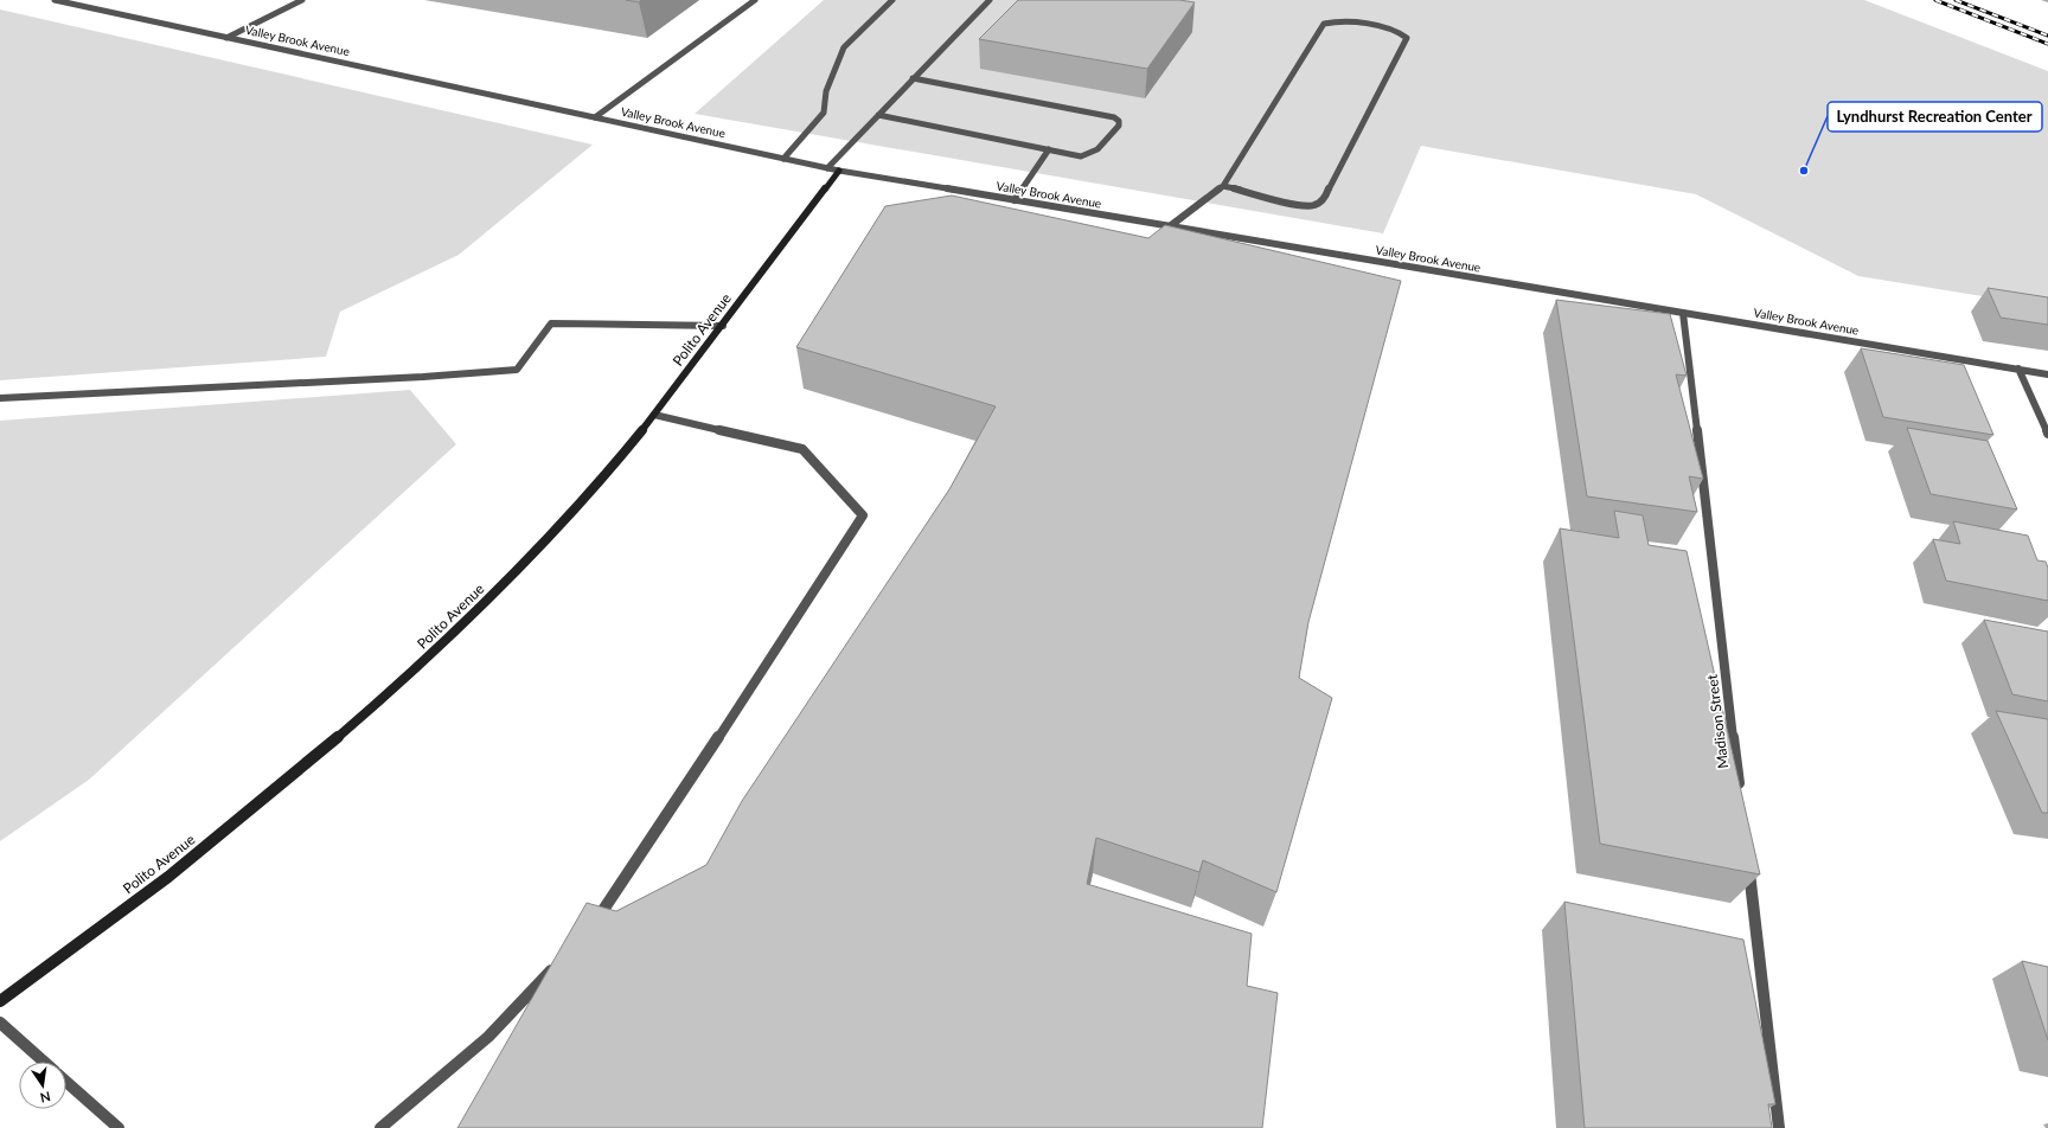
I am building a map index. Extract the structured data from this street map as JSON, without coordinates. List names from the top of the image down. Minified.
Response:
{"streets":{"street":["Valley Brook Avenue","Polito Avenue","Madison Street"]},"crossings":[["Valley Brook Avenue","Polito Avenue"],["Valley Brook Avenue","Madison Street"]],"places":["Lyndhurst Recreation Center"],"north":"bottom"}
